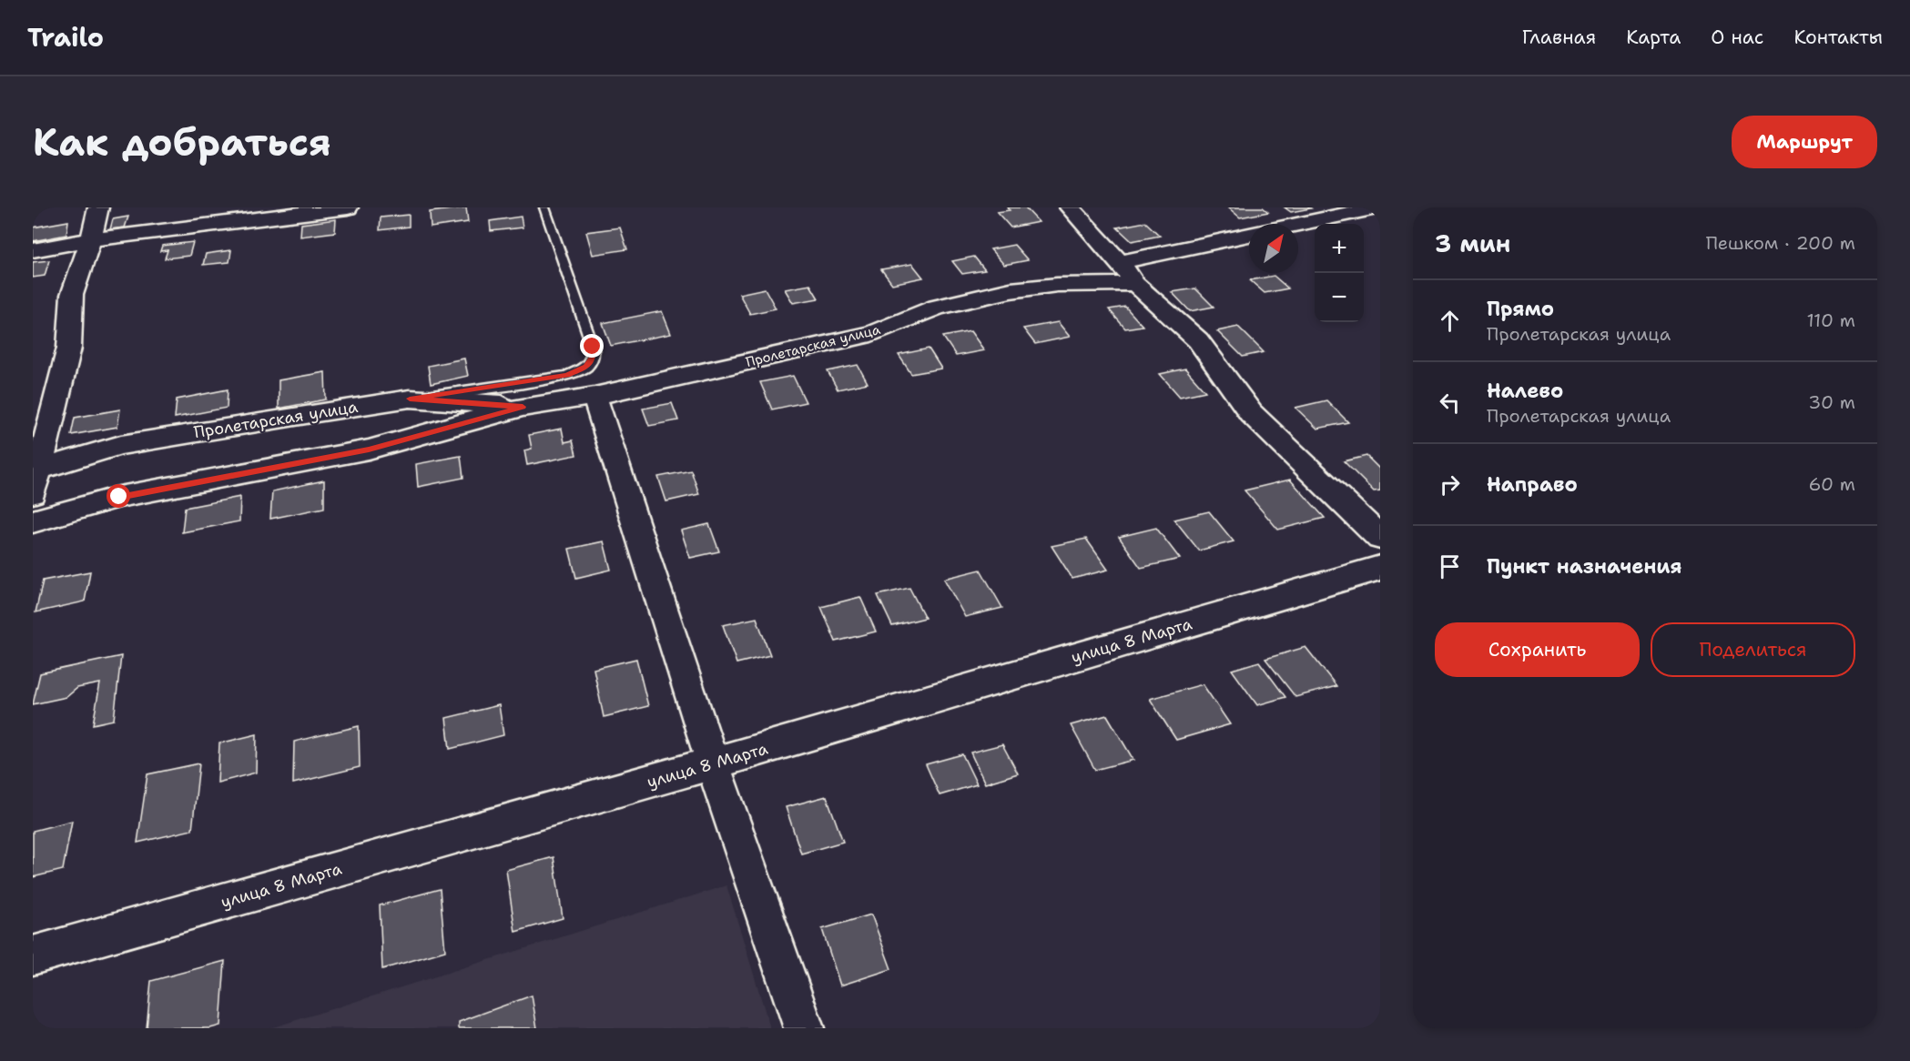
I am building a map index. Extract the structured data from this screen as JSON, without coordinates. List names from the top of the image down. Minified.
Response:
{"streets":{"street":["Пролетарская улица","улица 8 Марта"]},"north":"top right","page":{"header":"Trailo","nav":["Главная","Карта","О нас","Контакты"],"buttons":["Маршрут",["Сохранить","Поделиться"]],"title":"Как добраться","heading":["3 мин","Пешком · 200 m"],"map_buttons":["+","−"],"list":[["Прямо","Пролетарская улица","110 m"],["Налево","Пролетарская улица","30 m"],["Направо","60 m"],"Пункт назначения"]}}
